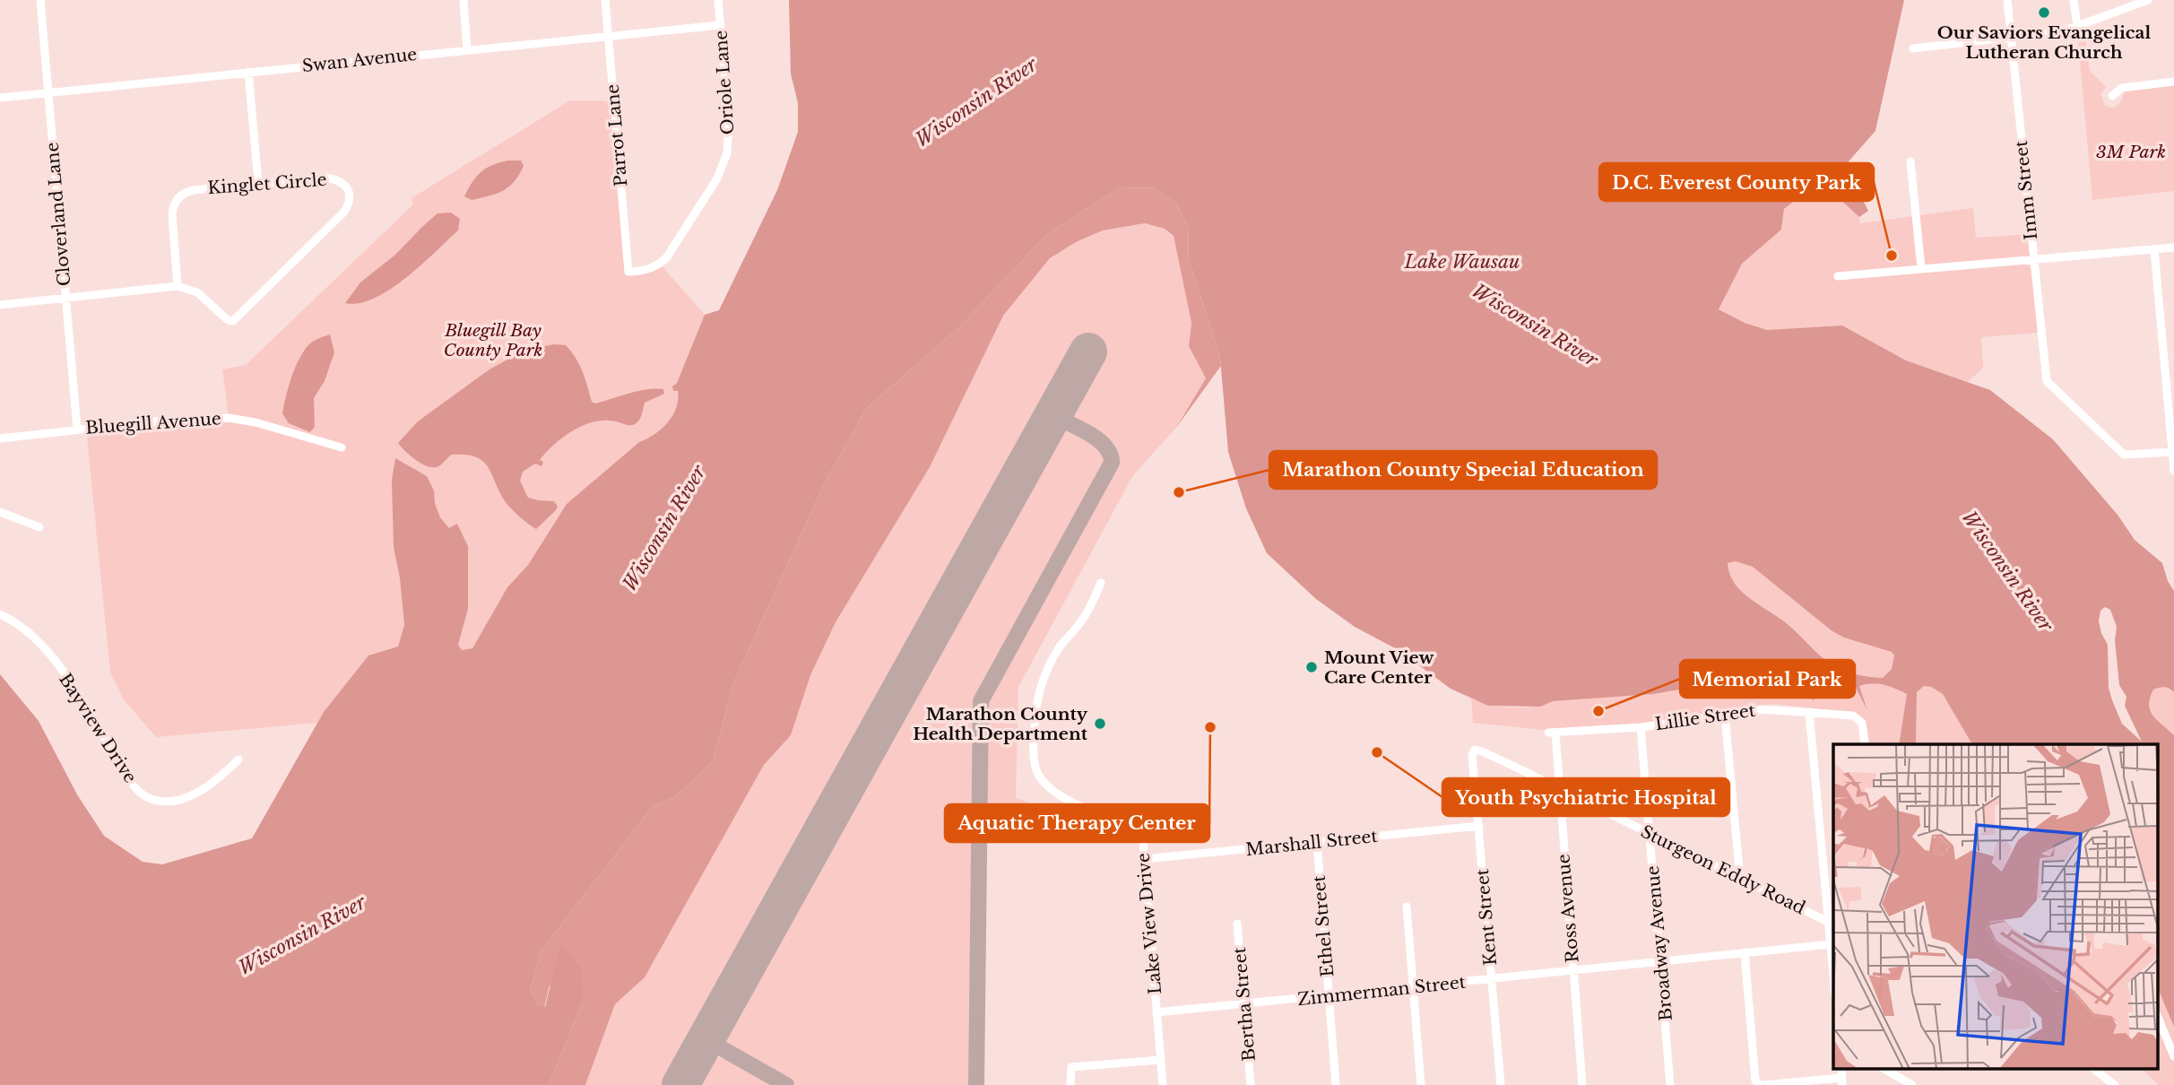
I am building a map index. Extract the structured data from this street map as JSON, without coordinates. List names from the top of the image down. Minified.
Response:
{"streets":{"street":["Swan Avenue","Oriole Lane","Parrot Lane","Kinglet Circle","Imm Street","Cloverland Lane","Bluegill Avenue","Lillie Street","Bayview Drive","Marshall Street","Sturgeon Eddy Road","Ross Avenue","Kent Street","Lake View Drive","Ethel Street","Broadway Avenue","Zimmerman Street","Bertha Street"]},"crossings":[["Swan Avenue","Oriole Lane"],["Swan Avenue","Parrot Lane"],["Swan Avenue","Cloverland Lane"],["Oriole Lane","Parrot Lane"],["Cloverland Lane","Bluegill Avenue"],["Lillie Street","Ross Avenue"],["Lillie Street","Broadway Avenue"],["Marshall Street","Kent Street"],["Marshall Street","Lake View Drive"],["Marshall Street","Ethel Street"],["Sturgeon Eddy Road","Ross Avenue"],["Sturgeon Eddy Road","Kent Street"],["Sturgeon Eddy Road","Broadway Avenue"],["Ross Avenue","Zimmerman Street"],["Kent Street","Zimmerman Street"],["Lake View Drive","Zimmerman Street"],["Ethel Street","Zimmerman Street"],["Broadway Avenue","Zimmerman Street"],["Zimmerman Street","Bertha Street"]],"water":["Wisconsin River","Lake Wausau"],"parks":["3M Park","Bluegill Bay County Park"],"places":["Our Saviors Evangelical Lutheran Church","D.C. Everest County Park","Marathon County Special Education","Mount View Care Center","Memorial Park","Marathon County Health Department","Aquatic Therapy Center","Youth Psychiatric Hospital"]}
